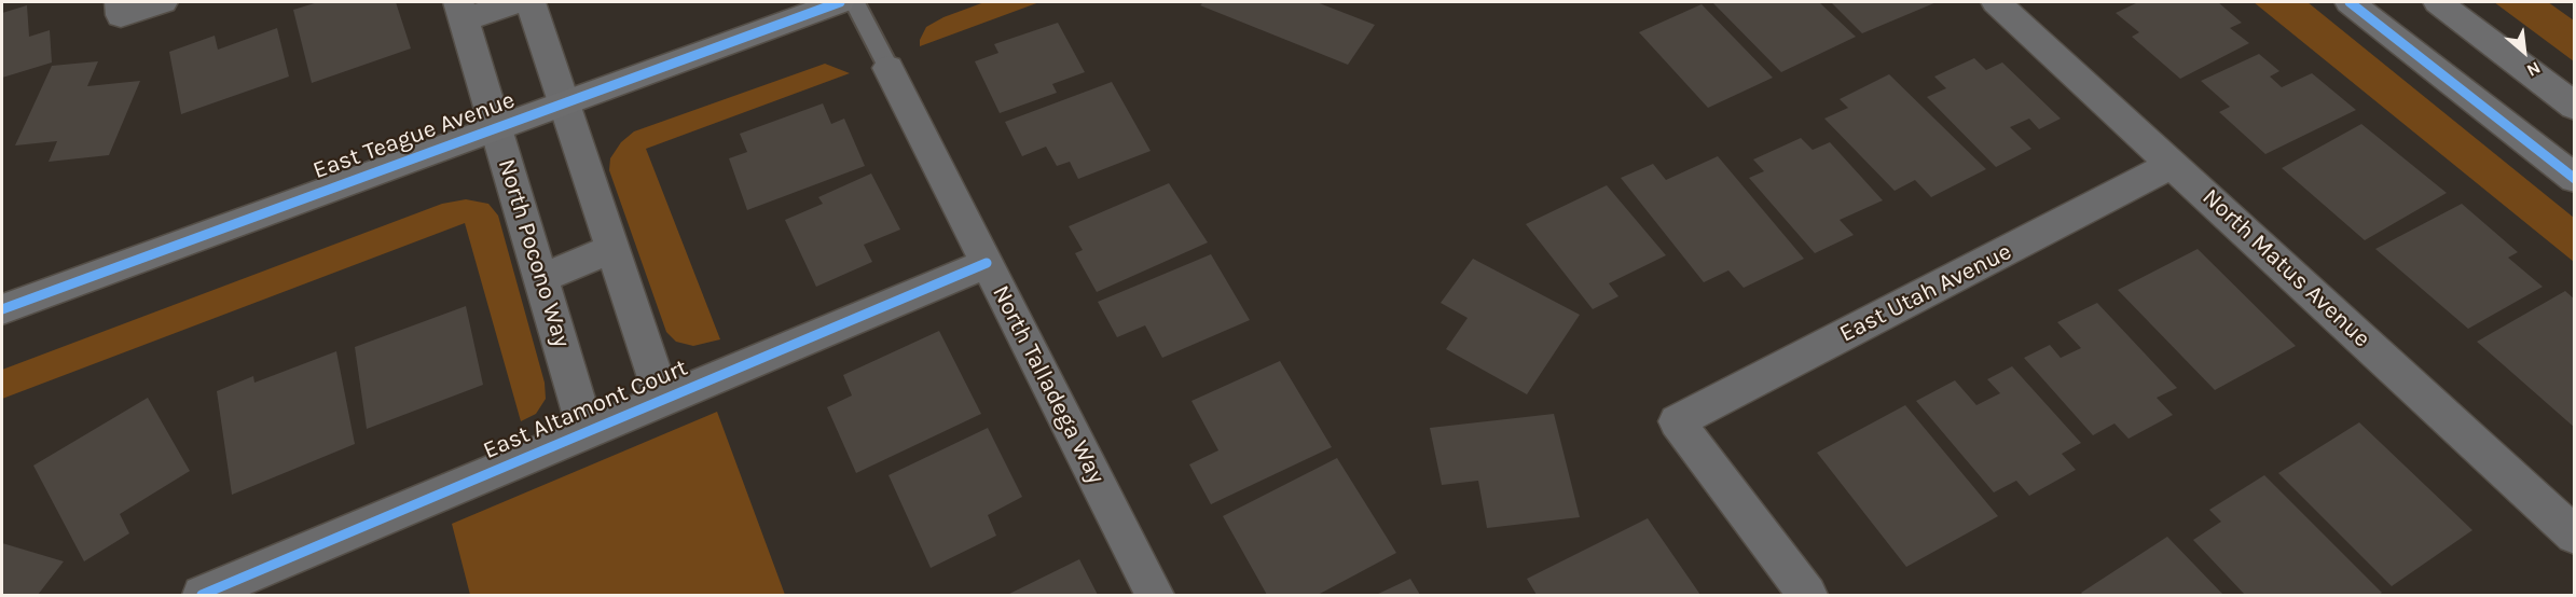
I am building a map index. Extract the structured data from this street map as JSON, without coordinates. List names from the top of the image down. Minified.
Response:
{"streets":{"street":["East Teague Avenue","North Pocono Way","North Matus Avenue","East Utah Avenue","North Talladega Way","East Altamont Court"]},"crossings":[["East Teague Avenue","North Pocono Way"],["North Pocono Way","East Altamont Court"],["North Matus Avenue","East Utah Avenue"],["North Talladega Way","East Altamont Court"]],"north":"bottom right"}
